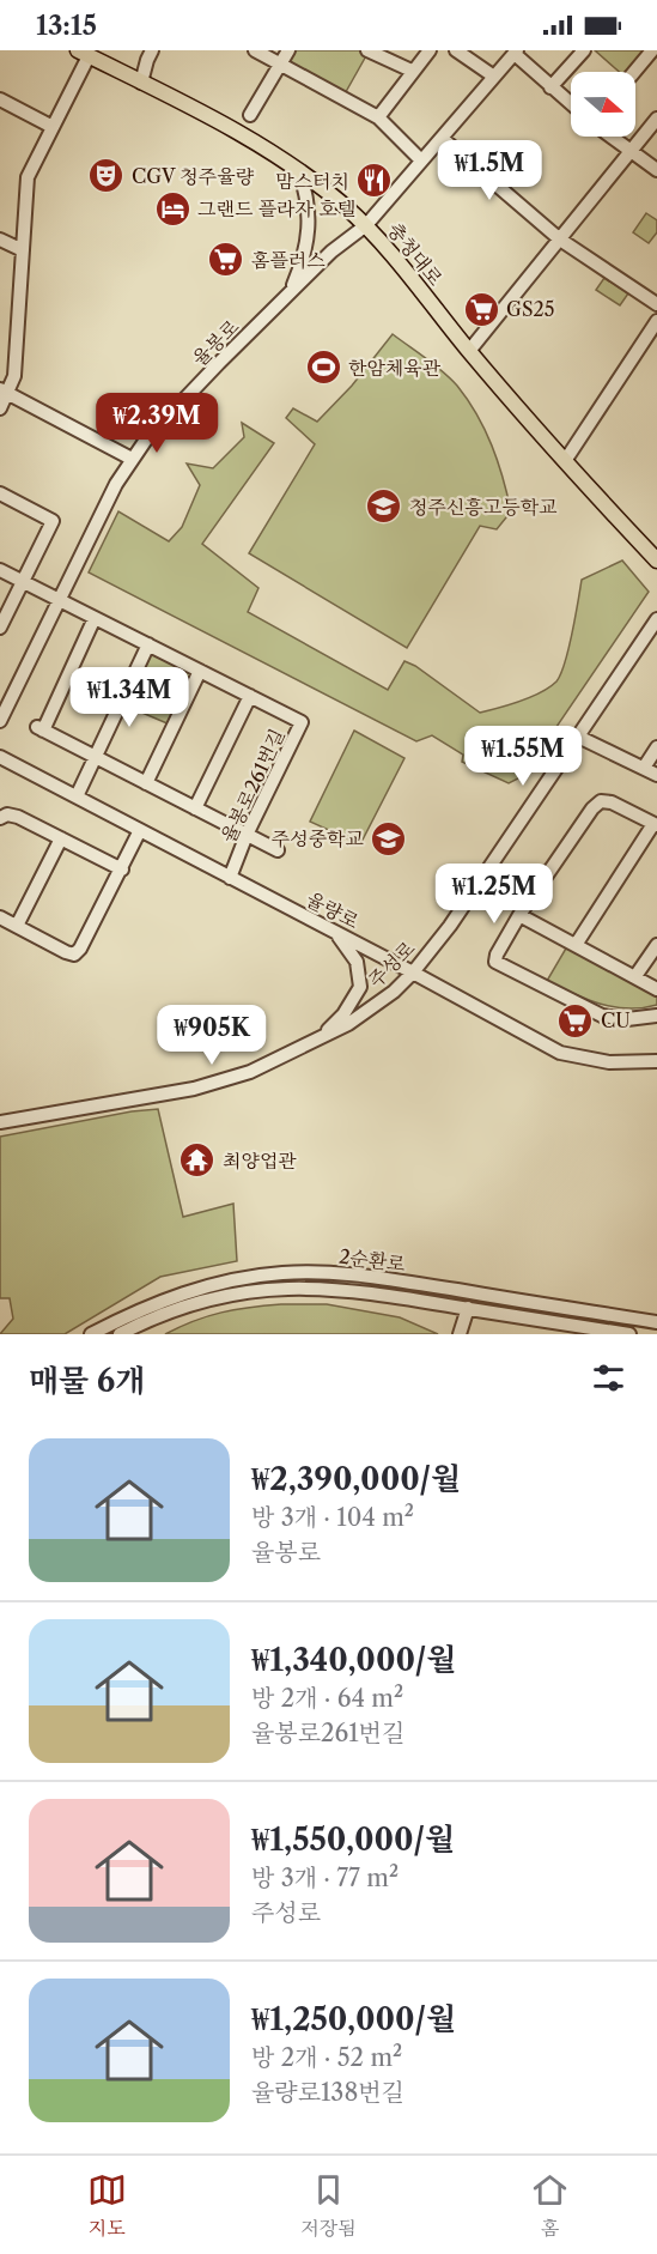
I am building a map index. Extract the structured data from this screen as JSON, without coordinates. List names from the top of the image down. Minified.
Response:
{"streets":{"main road":["충청대로"],"street":["율봉로","율봉로261번길","율량로","주성로","2순환로"]},"crossings":[["충청대로","율봉로"],["율봉로","율봉로261번길"],["율봉로261번길","율량로"],["율량로","주성로"]],"places":{"theatre":["CGV 청주율량"],"restaurant":["맘스터치"],"hotel":["그랜드 플라자 호텔"],"supermarket":["홈플러스","GS25","CU"],"sports":["한암체육관"],"school or university":["청주신흥고등학교","주성중학교"],"temple":["최양업관"]},"north":"right","page":{"status":"13:15","price":["₩1.5M","₩2.39M","₩1.34M","₩1.55M","₩1.25M","₩905K"],"heading":"매물 6개","list":[{"name":"₩2,390,000/월","note":"방 3개 · 104 m² · 율봉로"},{"name":"₩1,340,000/월","note":"방 2개 · 64 m² · 율봉로261번길"},{"name":"₩1,550,000/월","note":"방 3개 · 77 m² · 주성로"},{"name":"₩1,250,000/월","note":"방 2개 · 52 m² · 율량로138번길"}],"tabs":["지도","저장됨","홈"]}}
